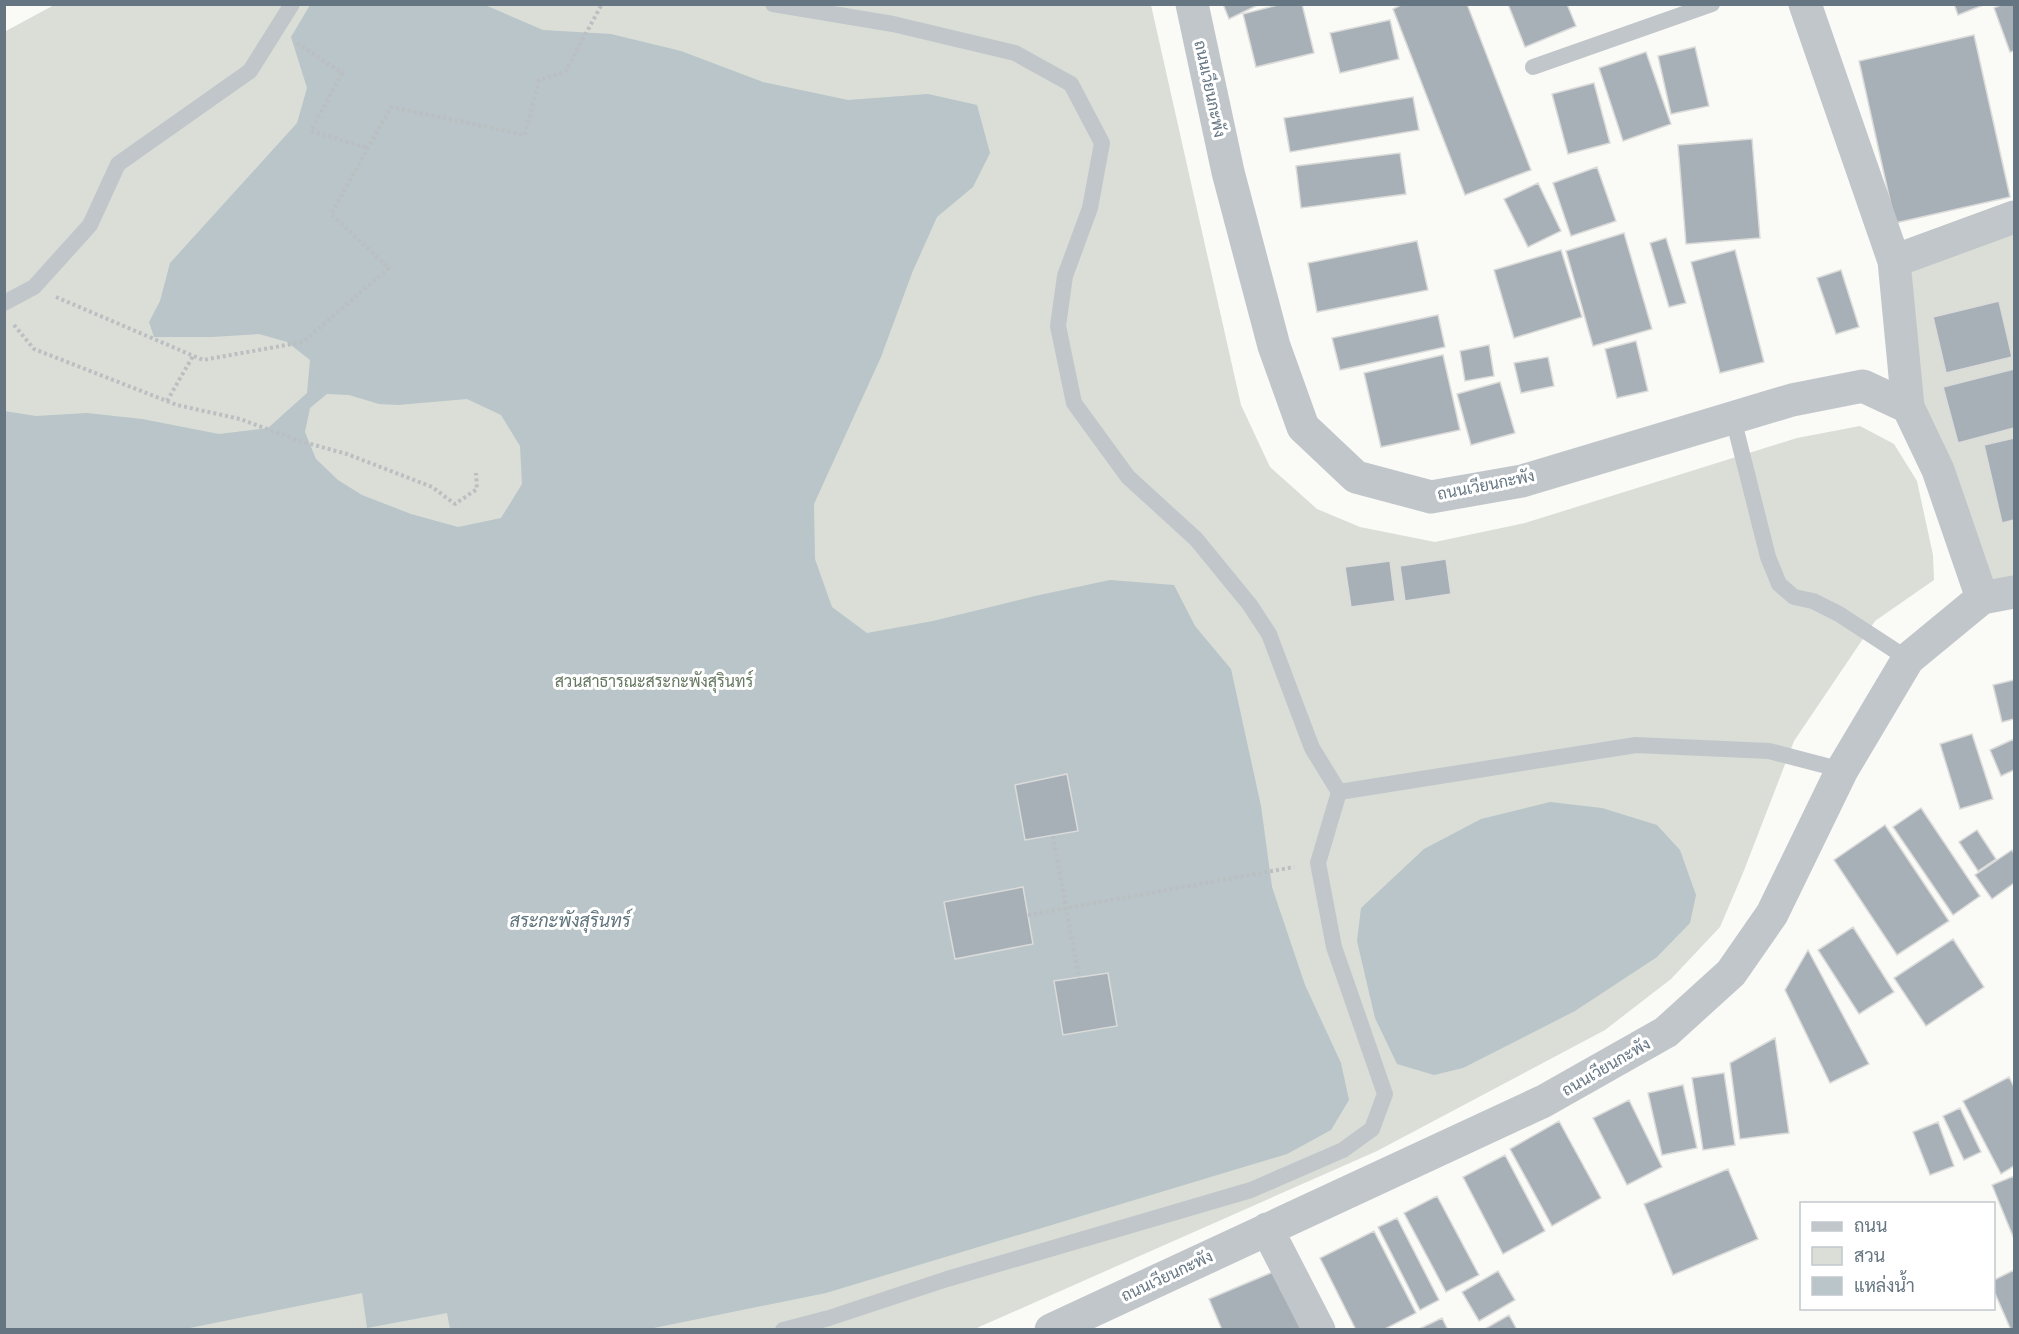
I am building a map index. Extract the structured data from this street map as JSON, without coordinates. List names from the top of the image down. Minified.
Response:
{"streets":{"street":["ถนนเวียนกะพัง"]},"water":["สระกะพังสุรินทร์"],"parks":["สวนสาธารณะสระกะพังสุรินทร์"],"legend":["ถนน","สวน","แหล่งน้ำ"]}
